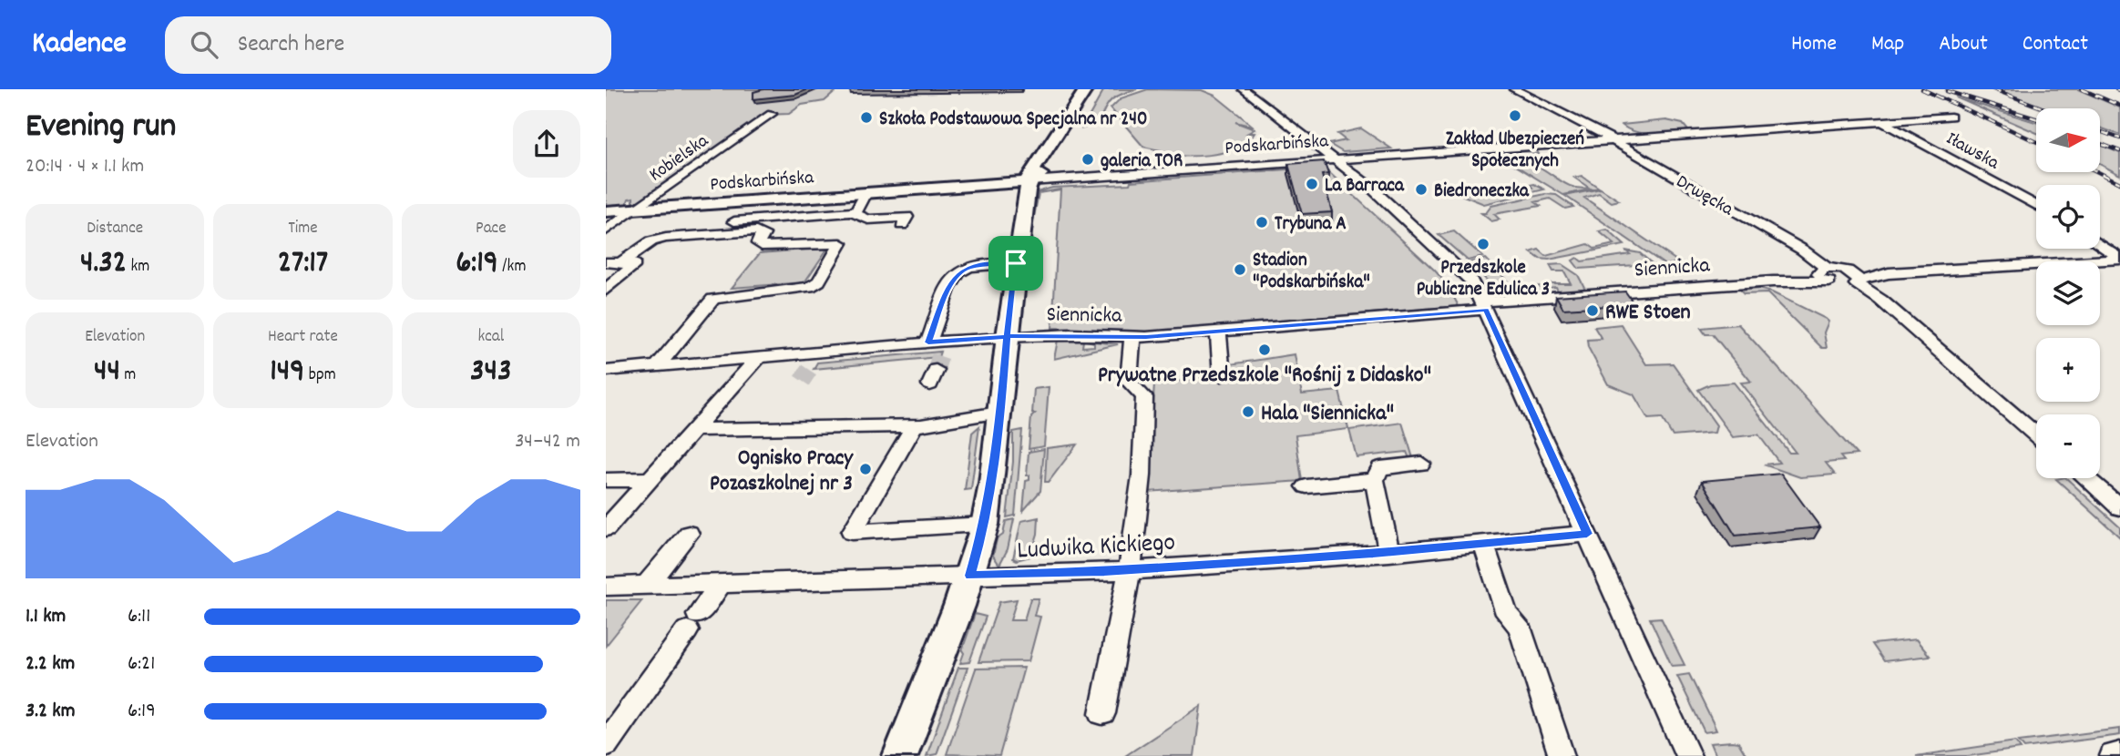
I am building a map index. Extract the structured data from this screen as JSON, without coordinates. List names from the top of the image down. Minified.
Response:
{"streets":{"street":["Podskarbińska","Iławska","Kobielska","Drwęcka","Siennicka","Ludwika Kickiego"]},"crossings":[["Podskarbińska","Iławska"],["Podskarbińska","Kobielska"],["Podskarbińska","Drwęcka"],["Drwęcka","Siennicka"]],"places":["Zakład Ubezpieczeń Społecznych","Szkoła Podstawowa Specjalna nr 240","galeria TOR","La Barraca","Biedroneczka","Trybuna A","Przedszkole Publiczne Edulica 3","Stadion \"Podskarbińska\"","RWE Stoen","Prywatne Przedszkole \"Rośnij z Didasko\"","Hala \"Siennicka\"","Ognisko Pracy Pozaszkolnej nr 3"],"north":"right","page":{"header":"Kadence","search":"Search here","nav":["Home","Map","About","Contact"],"heading":["Evening run","20:14 · 4 × 1.1 km"],"map_buttons":["+","−"],"stats":[["Distance","4.32 km"],["Time","27:17"],["Pace","6:19 /km"],["Elevation","44 m"],["Heart rate","149 bpm"],["kcal","343"]],"chart":["Elevation","34–42 m"],"list":[{"name":"1.1 km","note":"6:11"},{"name":"2.2 km","note":"6:21"},{"name":"3.2 km","note":"6:19"}]}}
